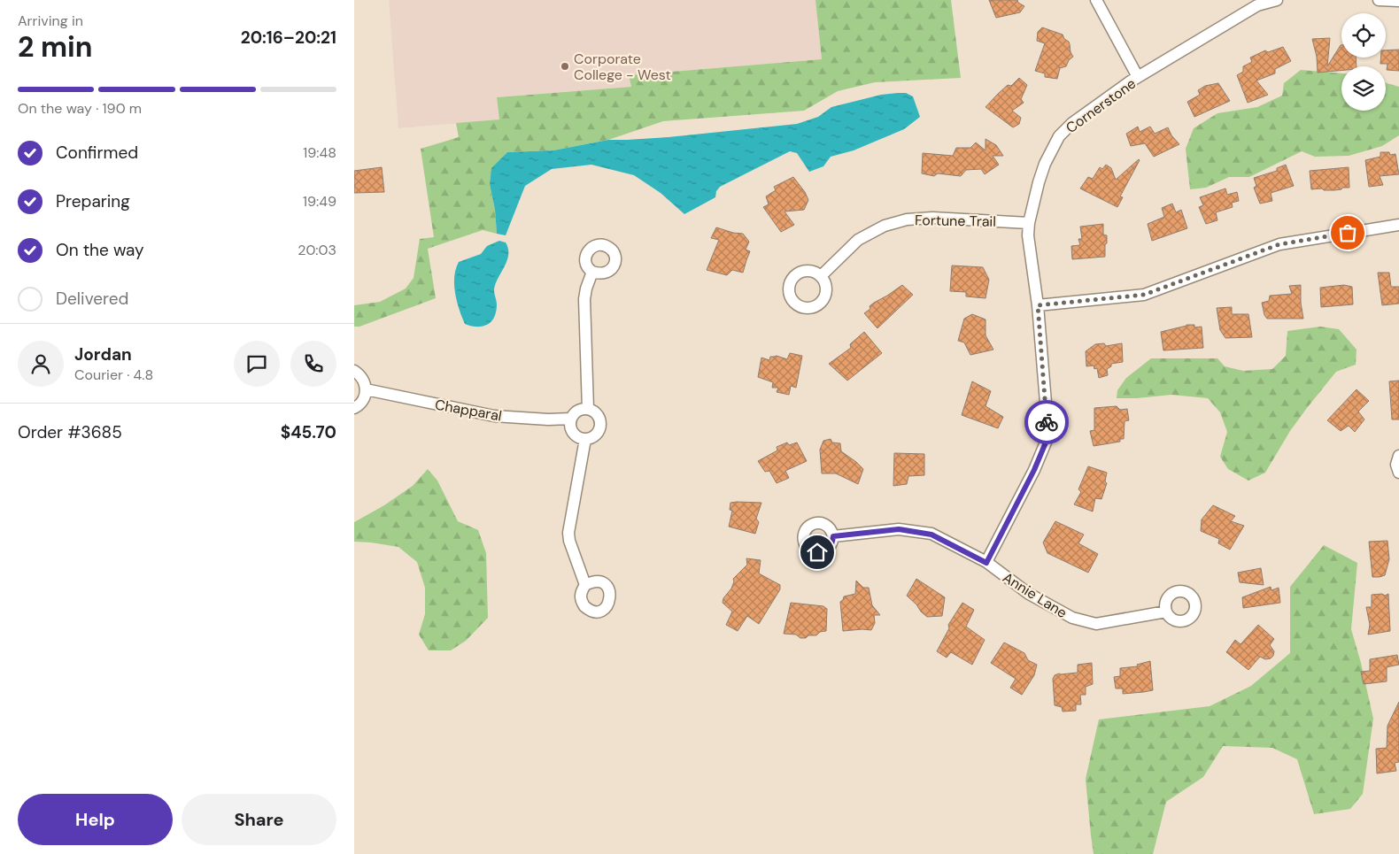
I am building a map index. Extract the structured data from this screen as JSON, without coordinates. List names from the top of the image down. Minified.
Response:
{"streets":{"street":["Cornerstone","Fortune Trail","Chapparal","Annie Lane"]},"crossings":[["Cornerstone","Fortune Trail"],["Cornerstone","Annie Lane"]],"places":["Corporate College - West"],"page":{"heading":["2 min","Arriving in","20:16–20:21"],"panel":["Jordan","Courier · 4.8","Order #3685","$45.70"],"bar":"On the way · 190 m","list":[["Confirmed","19:48"],["Preparing","19:49"],["On the way","20:03"],"Delivered"],"buttons":["Help","Share"]}}
